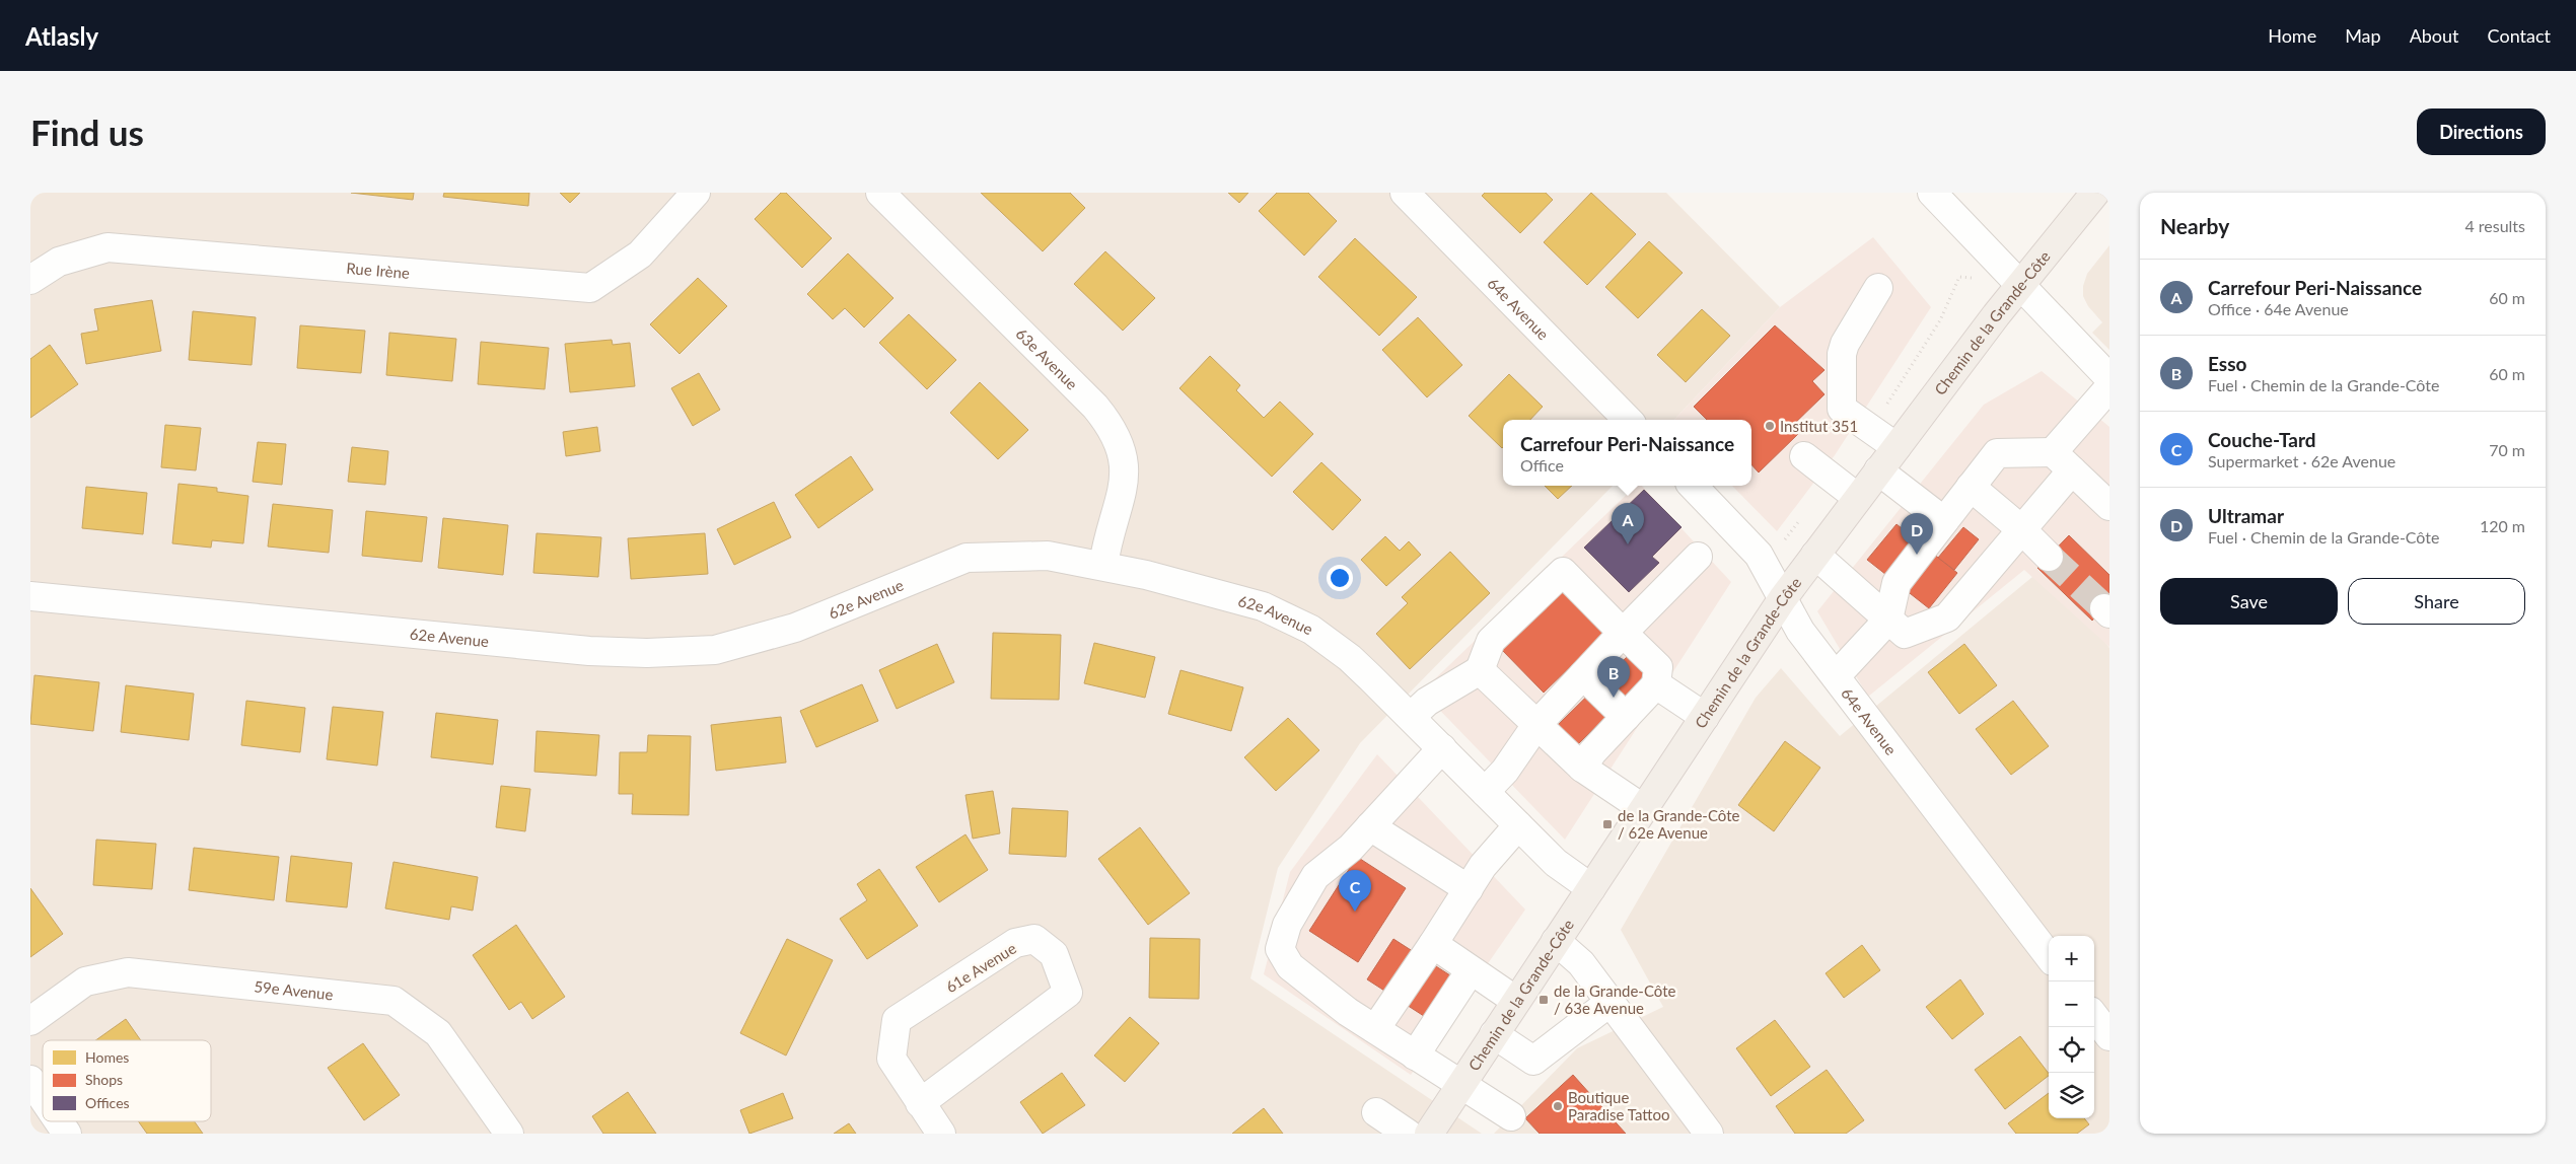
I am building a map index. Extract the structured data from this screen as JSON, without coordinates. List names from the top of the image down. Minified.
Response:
{"streets":{"main road":["Chemin de la Grande-Côte"],"street":["Rue Irène","64e Avenue","63e Avenue","62e Avenue","61e Avenue","59e Avenue"]},"crossings":[["64e Avenue","Chemin de la Grande-Côte"],["Chemin de la Grande-Côte","62e Avenue"],["63e Avenue","62e Avenue"]],"places":{"other":["Institut 351","Boutique Paradise Tattoo"],"transit":["de la Grande-Côte / 62e Avenue","de la Grande-Côte / 63e Avenue"]},"legend":["Homes","Shops","Offices"],"page":{"header":"Atlasly","nav":["Home","Map","About","Contact"],"buttons":["Directions",["Save","Share"]],"title":"Find us","heading":["Nearby","4 results"],"list":[{"mark":"A","name":"Carrefour Peri-Naissance","note":"Office · 64e Avenue","value":"60 m"},{"mark":"B","name":"Esso","note":"Fuel · Chemin de la Grande-Côte","value":"60 m"},{"mark":"C","name":"Couche-Tard","note":"Supermarket · 62e Avenue","value":"70 m"},{"mark":"D","name":"Ultramar","note":"Fuel · Chemin de la Grande-Côte","value":"120 m"}],"popup":["Carrefour Peri-Naissance","Office"],"pins":["A","D","B","C"],"map_buttons":["+","−"]}}
